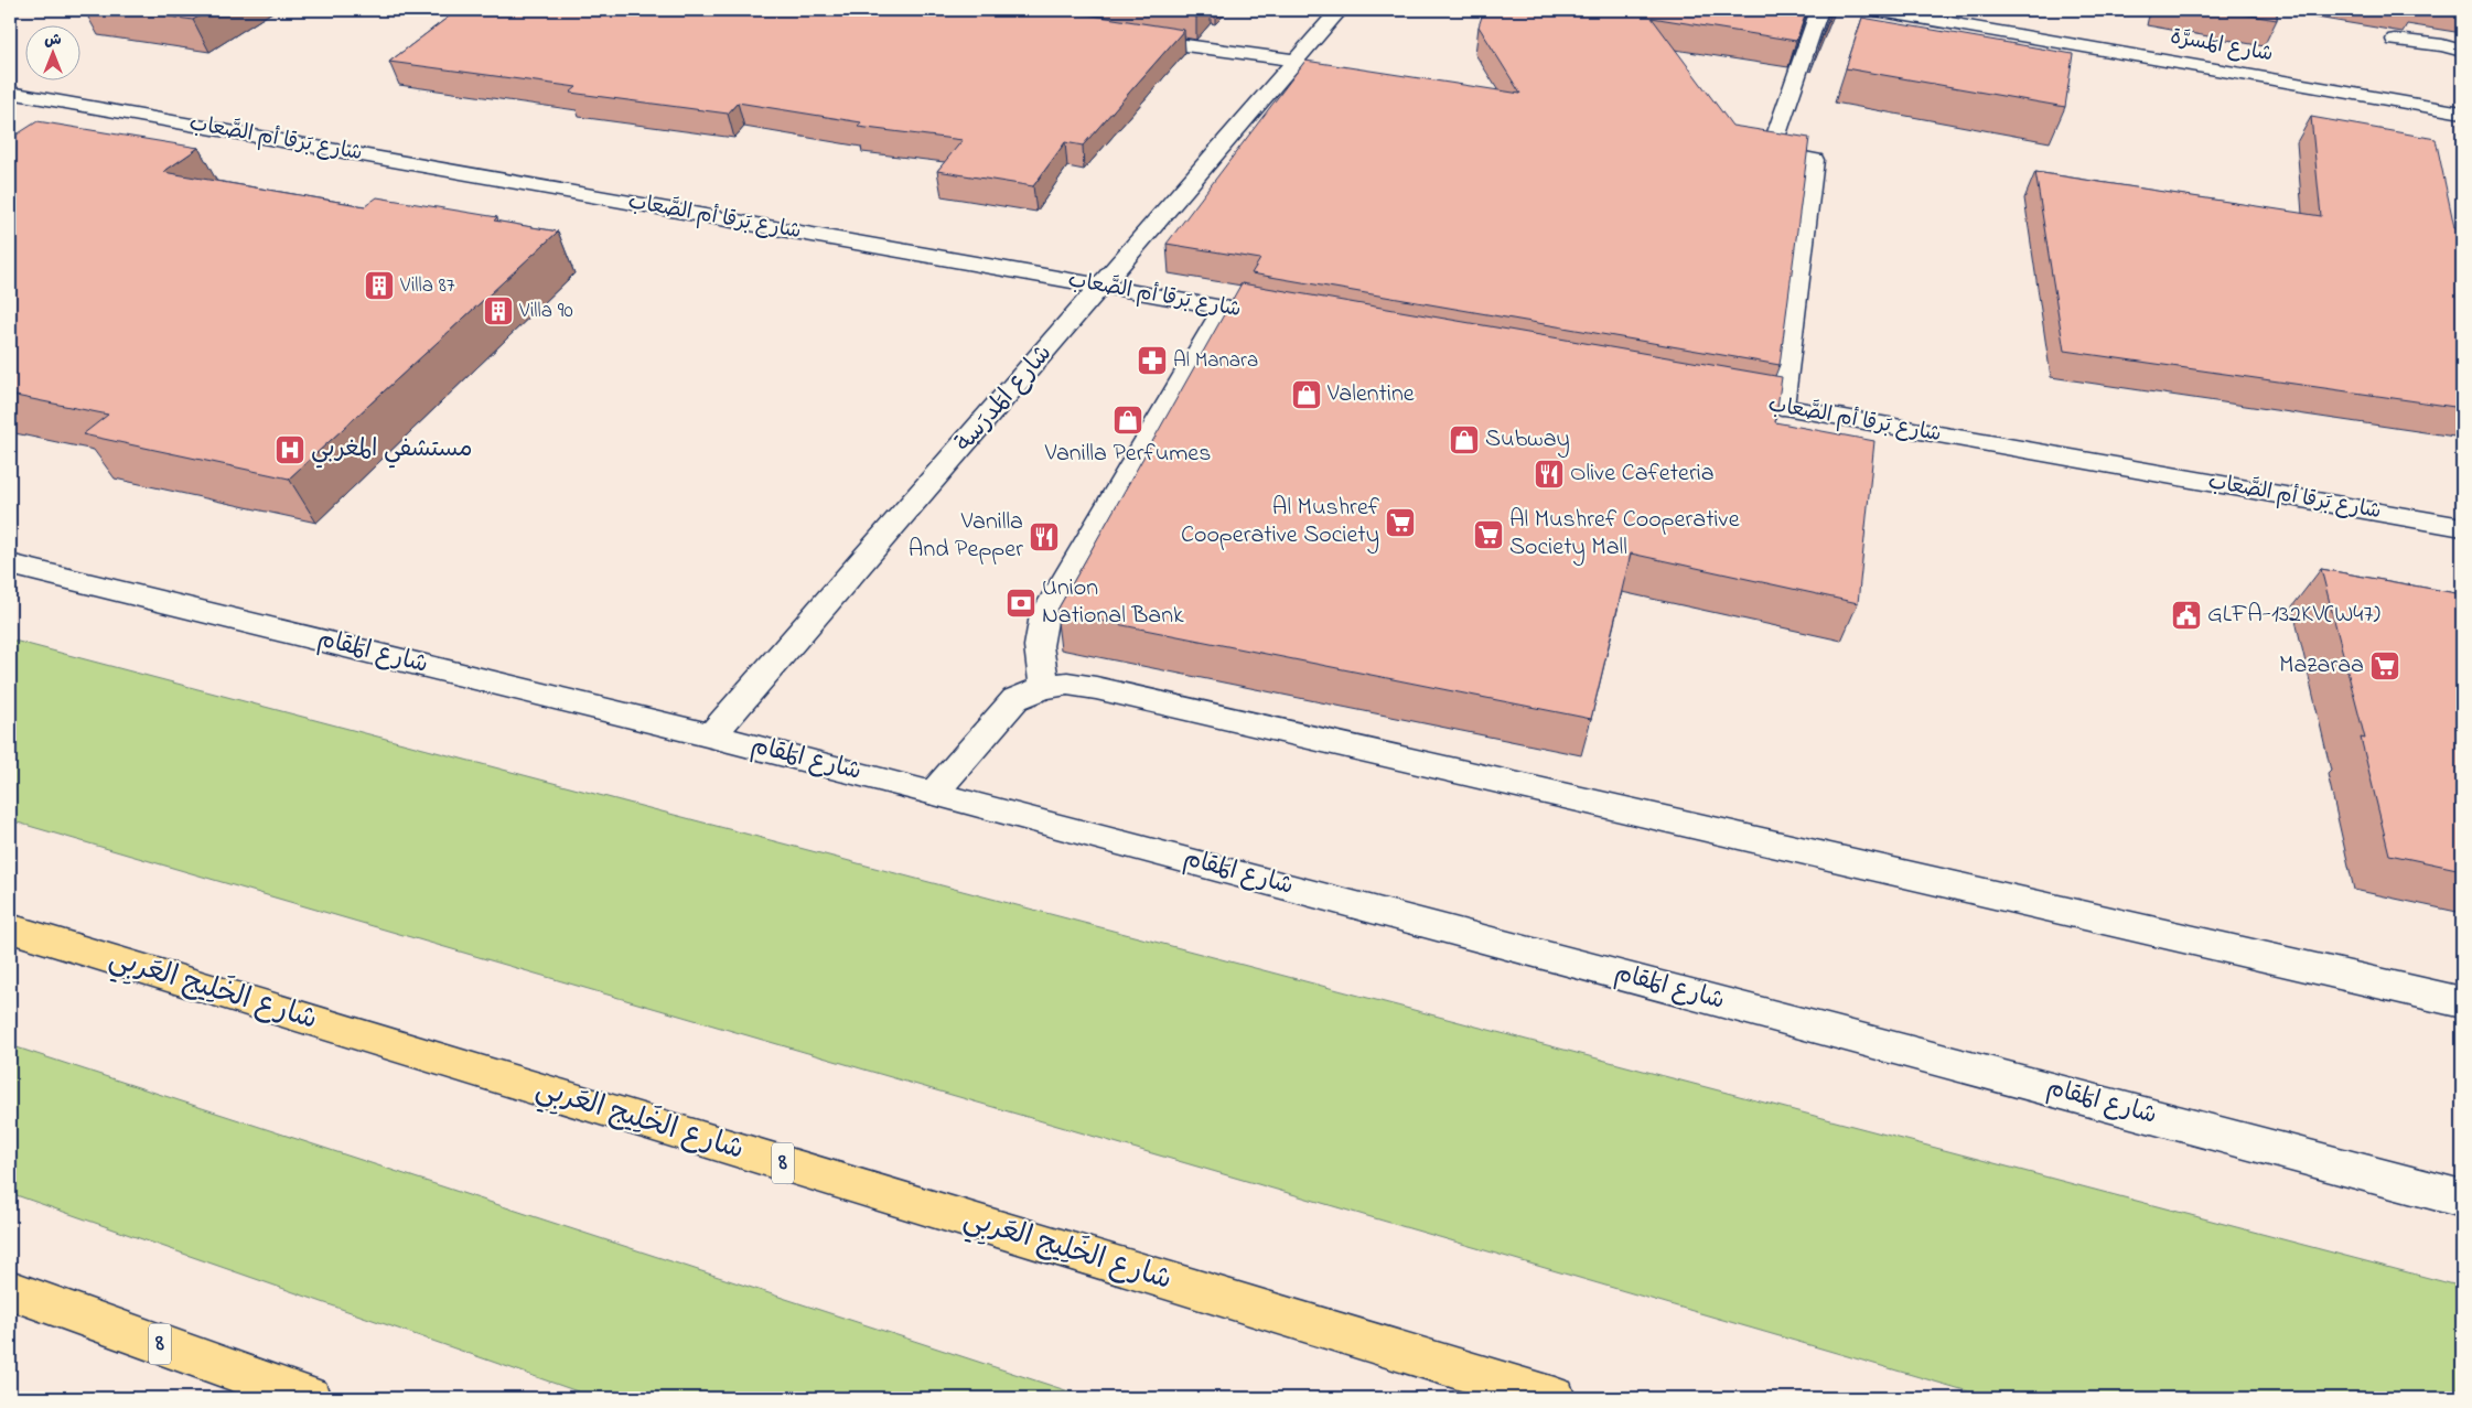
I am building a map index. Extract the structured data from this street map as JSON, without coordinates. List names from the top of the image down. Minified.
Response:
{"streets":{"highway":["شارع الخَلِيج العَربِي","8"],"street":["شارع المَسرَّة","شارع بَرقا أم الصَّعاب","شارع المَدرَسة","شارع المَقام"]},"crossings":[["شارع بَرقا أم الصَّعاب","شارع المَدرَسة"],["شارع المَدرَسة","شارع المَقام"]],"places":{"building":["Villa 87","Villa 90"],"pharmacy":["Al Manara"],"shop":["Valentine","Vanilla Perfumes","Subway"],"hospital":["مستشفي المغربي"],"restaurant":["Olive Cafeteria","Vanilla And Pepper"],"supermarket":["Al Mushref Cooperative Society","Al Mushref Cooperative Society Mall","Mazaraa"],"bank":["Union National Bank"],"public building":["GLFA-132KV(W47)"]},"north":"top"}
